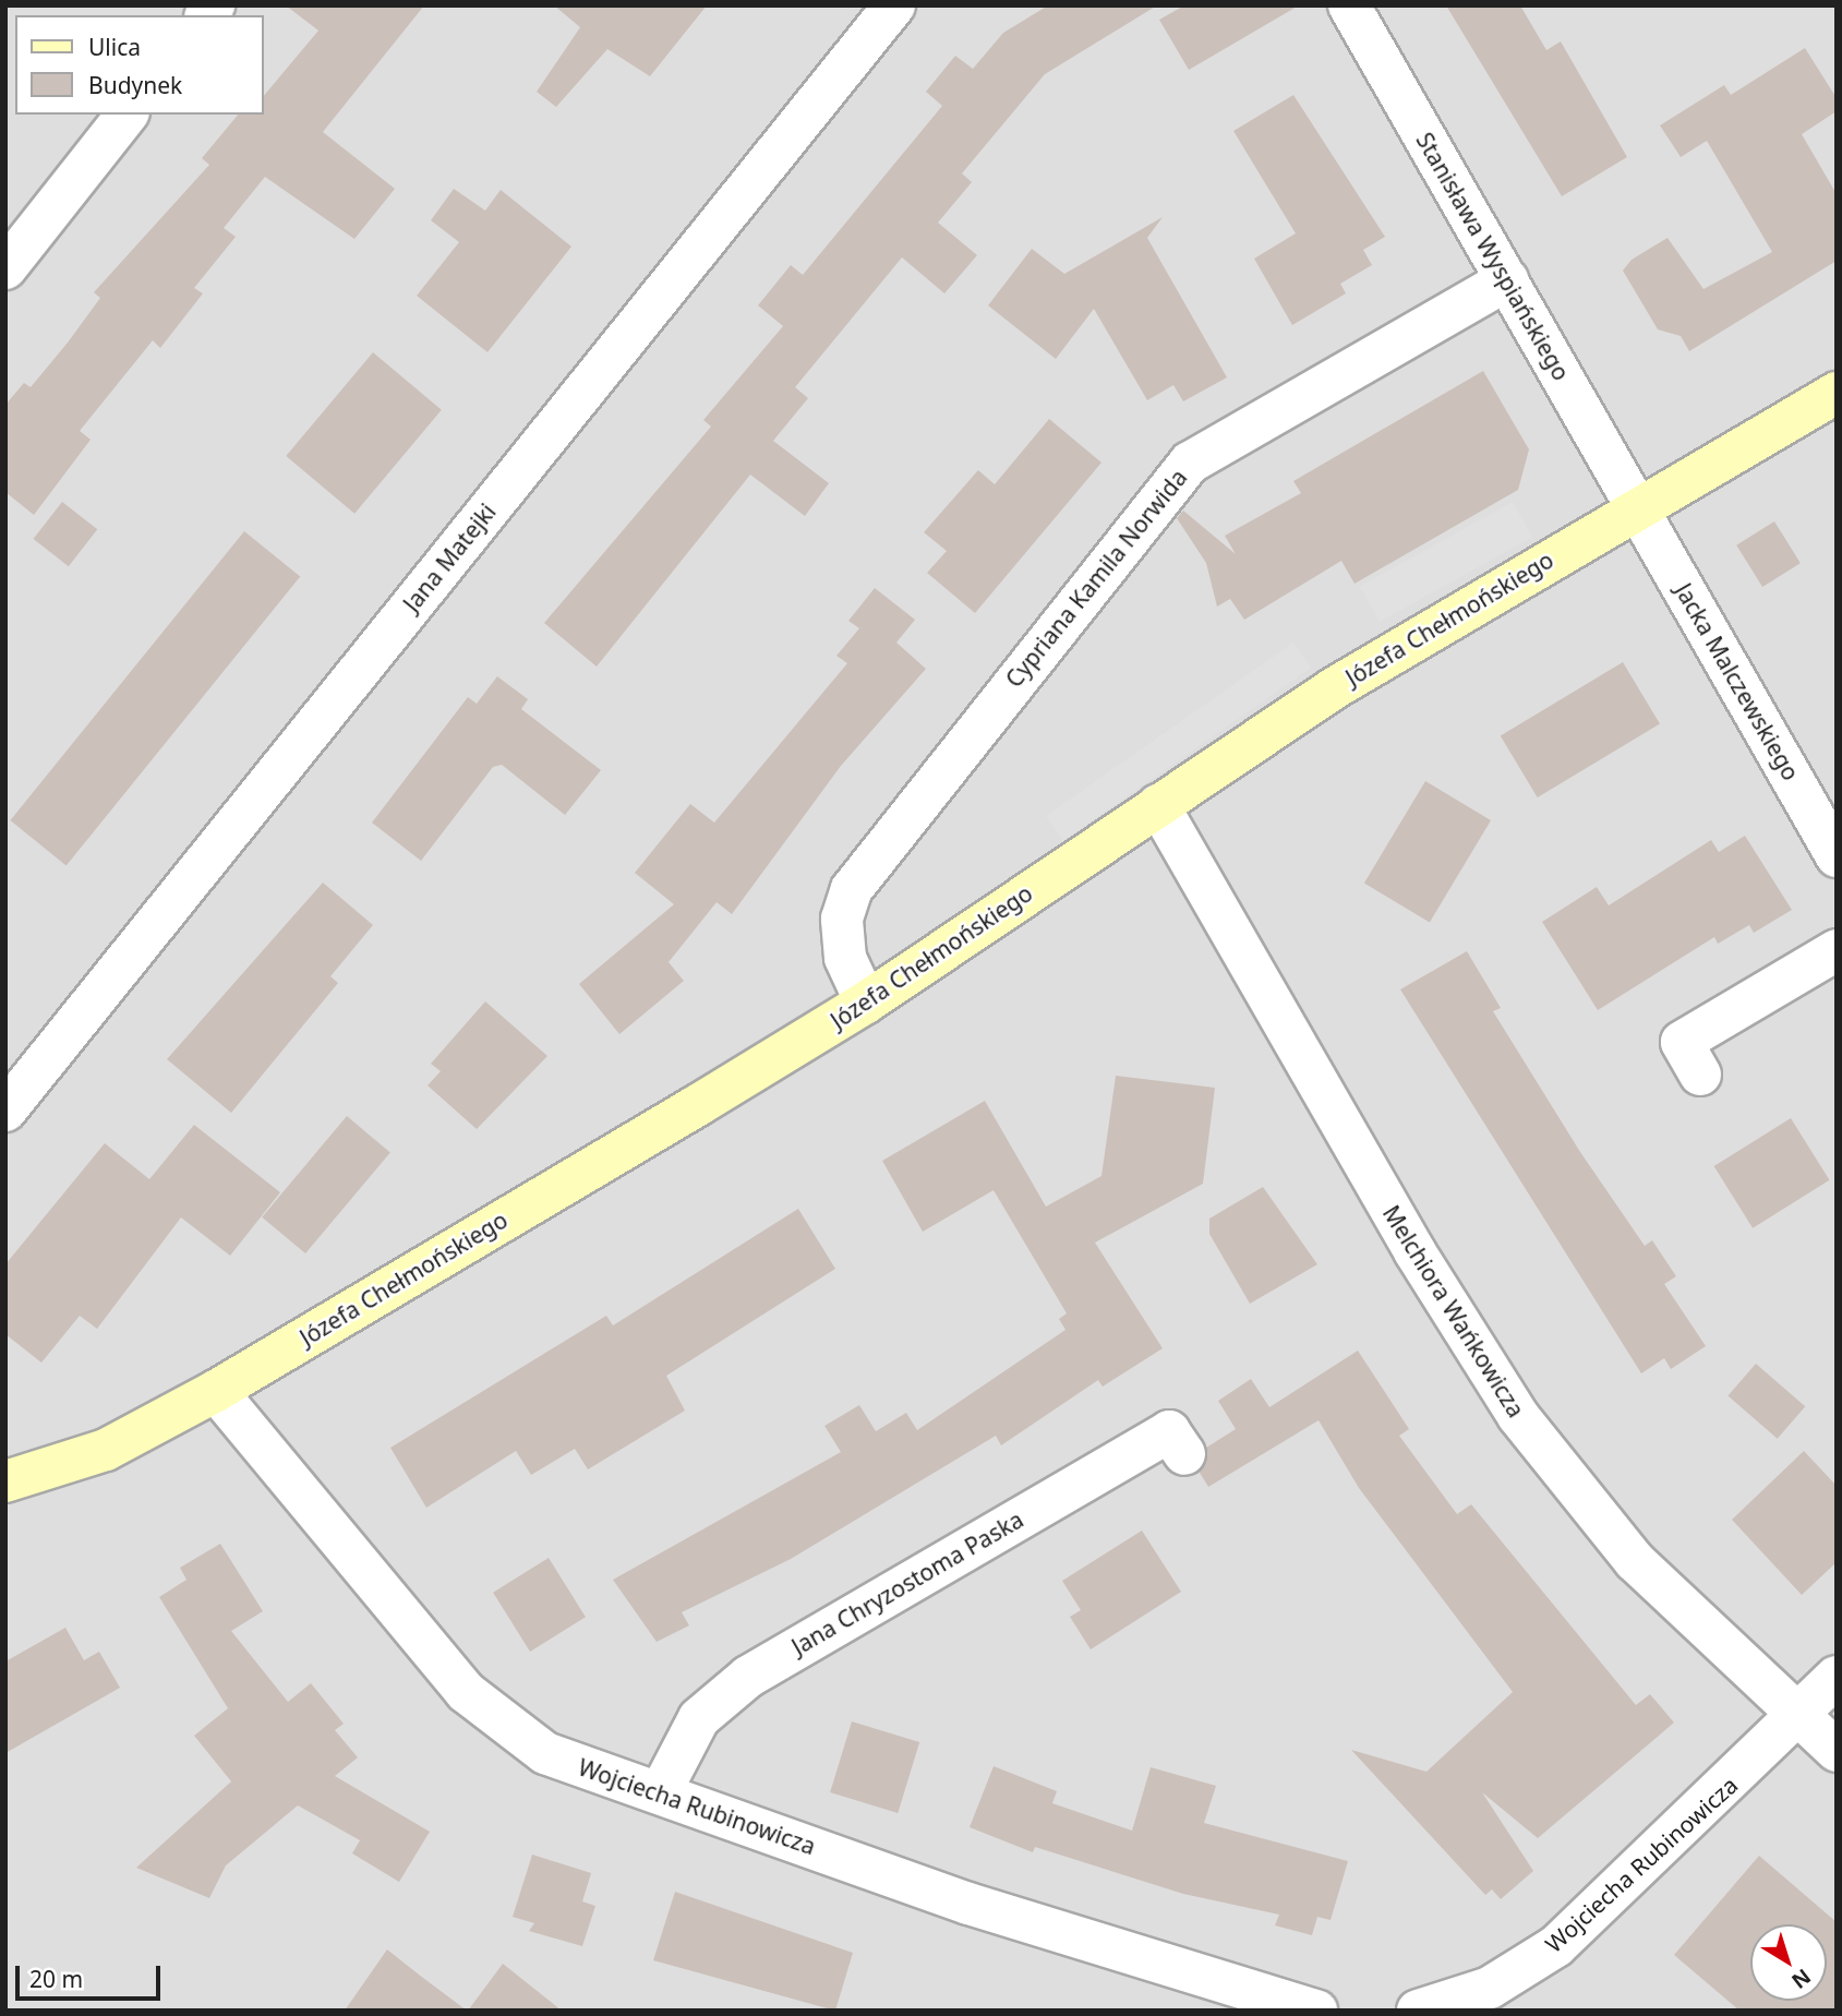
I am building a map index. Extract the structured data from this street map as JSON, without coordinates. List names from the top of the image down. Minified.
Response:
{"streets":{"street":["Stanisława Wyspiańskiego","Jana Matejki","Cypriana Kamila Norwida","Józefa Chełmońskiego","Jacka Malczewskiego","Melchiora Wańkowicza","Jana Chryzostoma Paska","Wojciecha Rubinowicza"]},"crossings":[["Stanisława Wyspiańskiego","Cypriana Kamila Norwida"],["Stanisława Wyspiańskiego","Józefa Chełmońskiego"],["Stanisława Wyspiańskiego","Jacka Malczewskiego"],["Cypriana Kamila Norwida","Józefa Chełmońskiego"],["Józefa Chełmońskiego","Jacka Malczewskiego"],["Józefa Chełmońskiego","Melchiora Wańkowicza"],["Józefa Chełmońskiego","Wojciecha Rubinowicza"],["Melchiora Wańkowicza","Wojciecha Rubinowicza"],["Jana Chryzostoma Paska","Wojciecha Rubinowicza"]],"legend":["Ulica","Budynek"],"scale_bar":"20 m","north":"bottom right"}
